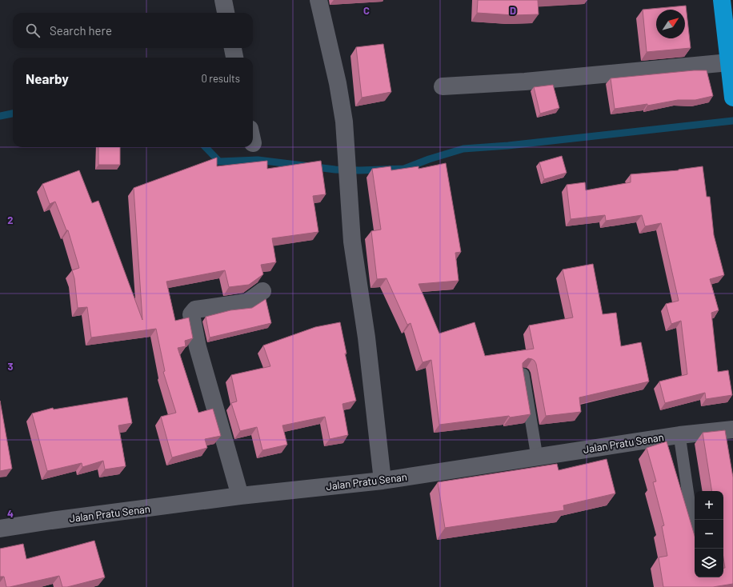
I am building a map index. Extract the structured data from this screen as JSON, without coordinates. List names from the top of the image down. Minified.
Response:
{"streets":{"street":["Jalan Pratu Senan"]},"north":"top right","page":{"search":"Search here","heading":["Nearby","0 results"],"map_buttons":["+","−"]},"grid":{"columns":["C","D"],"rows":["2","3","4"]}}
